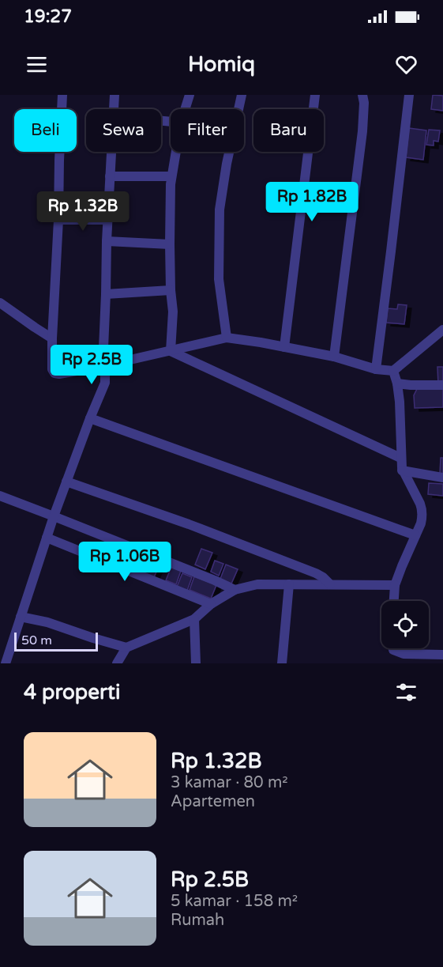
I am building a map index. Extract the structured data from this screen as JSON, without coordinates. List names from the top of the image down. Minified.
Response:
{"scale_bar":"50 m","page":{"status":"19:27","header":"Homiq","chip":["Beli","Sewa","Filter","Baru"],"price":["Rp 1.82B","Rp 1.32B","Rp 2.5B","Rp 1.06B"],"scale":"50 m","heading":"4 properti","list":[{"name":"Rp 1.32B","note":"3 kamar · 80 m² · Apartemen"},{"name":"Rp 2.5B","note":"5 kamar · 158 m² · Rumah"}]}}
